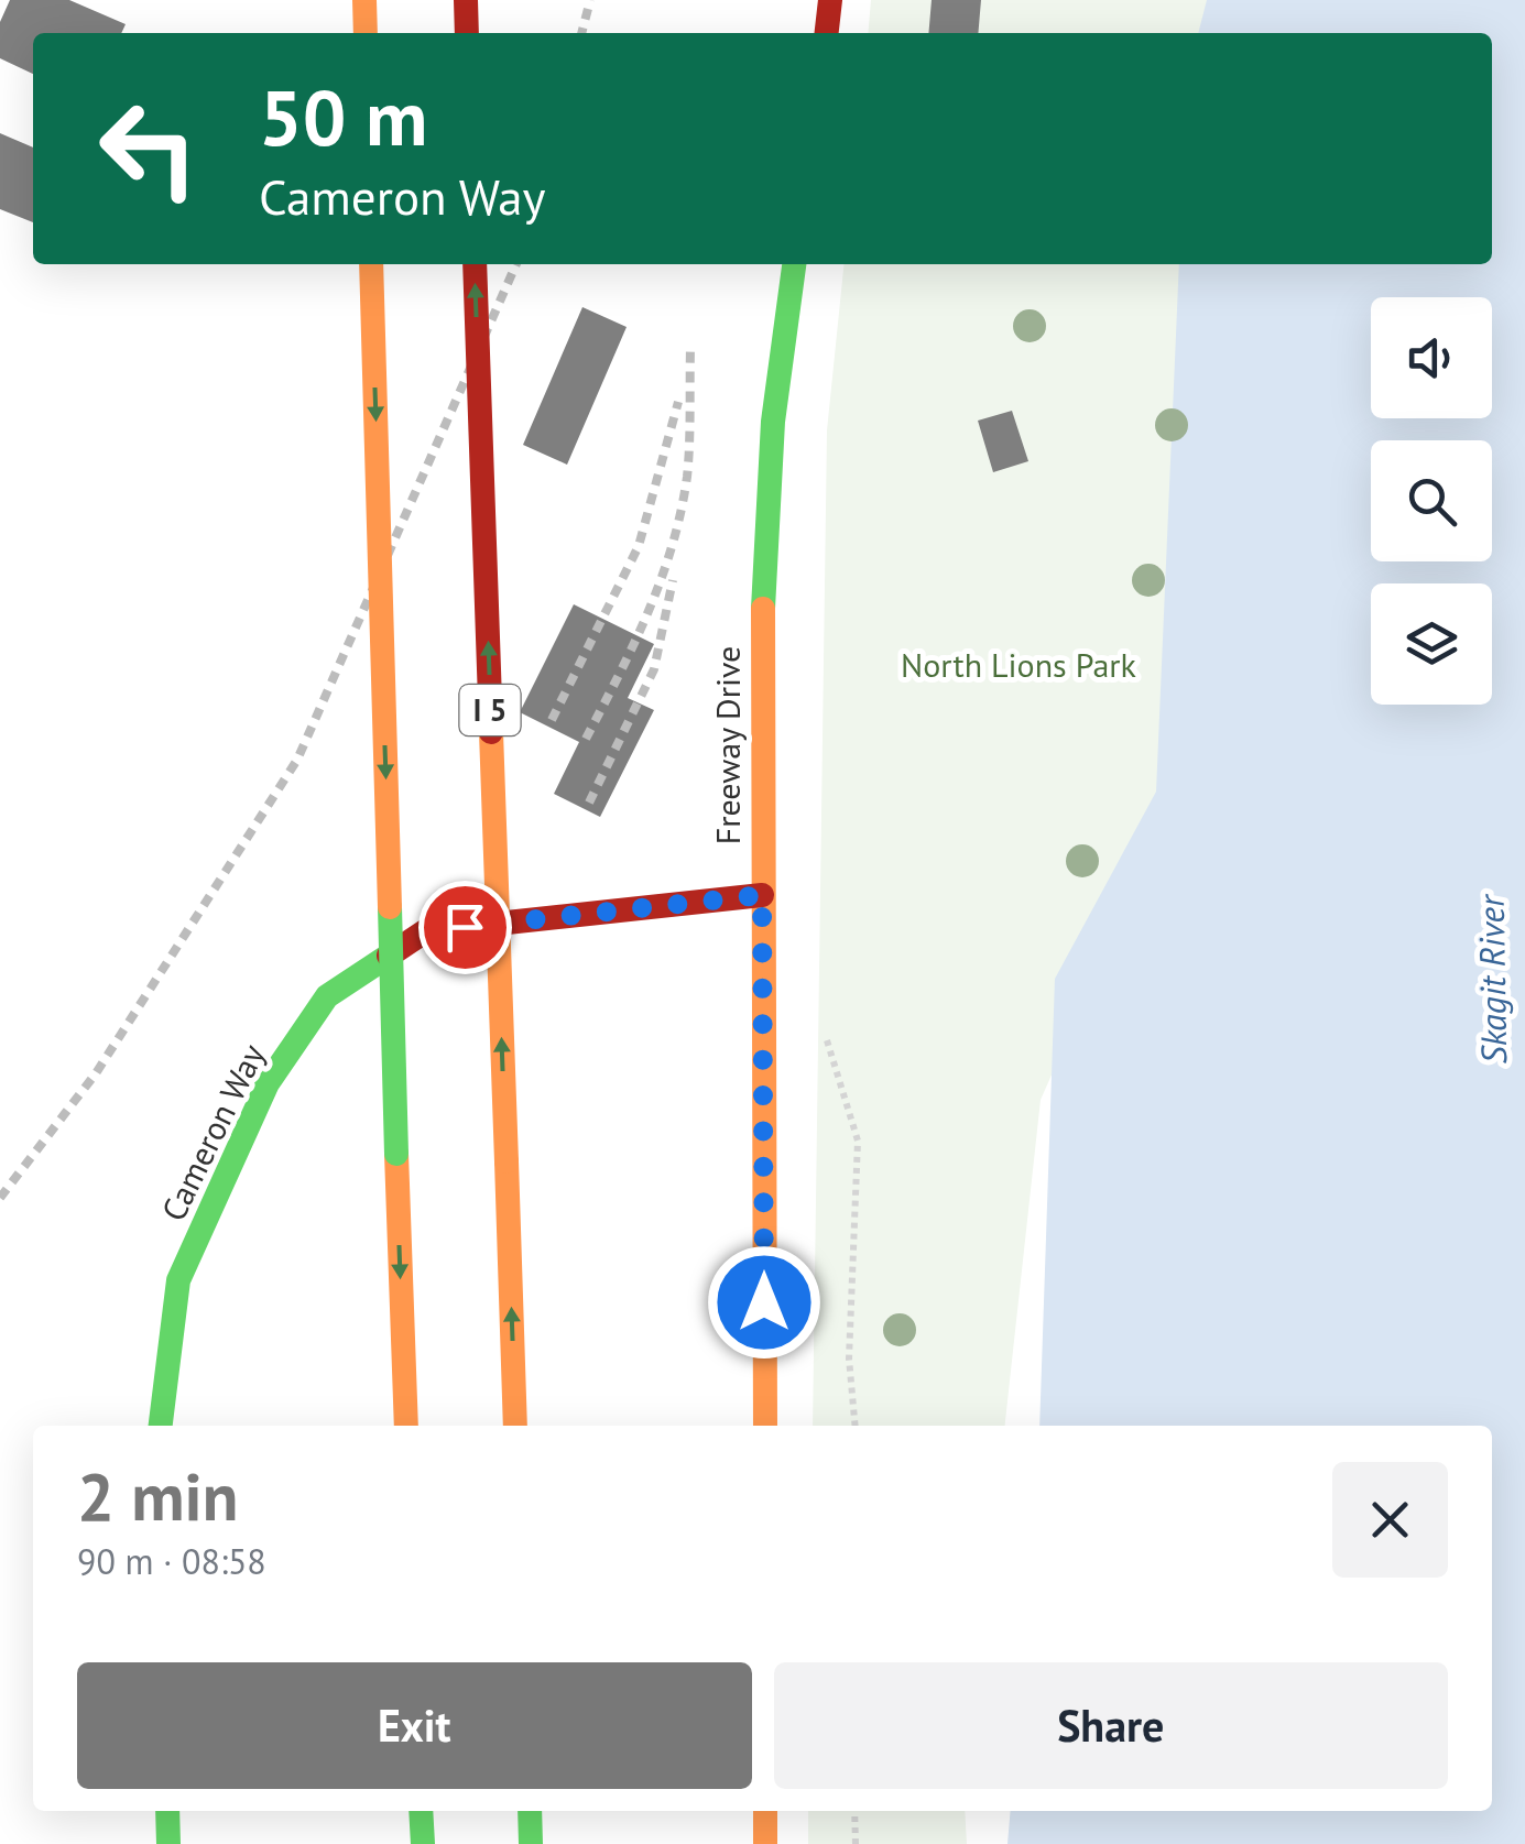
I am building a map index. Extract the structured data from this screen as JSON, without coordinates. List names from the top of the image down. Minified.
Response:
{"streets":{"main road":["I 5","Freeway Drive","Cameron Way"]},"crossings":[["Freeway Drive","Cameron Way"]],"water":["Skagit River"],"parks":["North Lions Park"],"page":{"turn":["50 m","Cameron Way"],"heading":["2 min","90 m · 08:58"],"buttons":["Exit","Share"]}}
